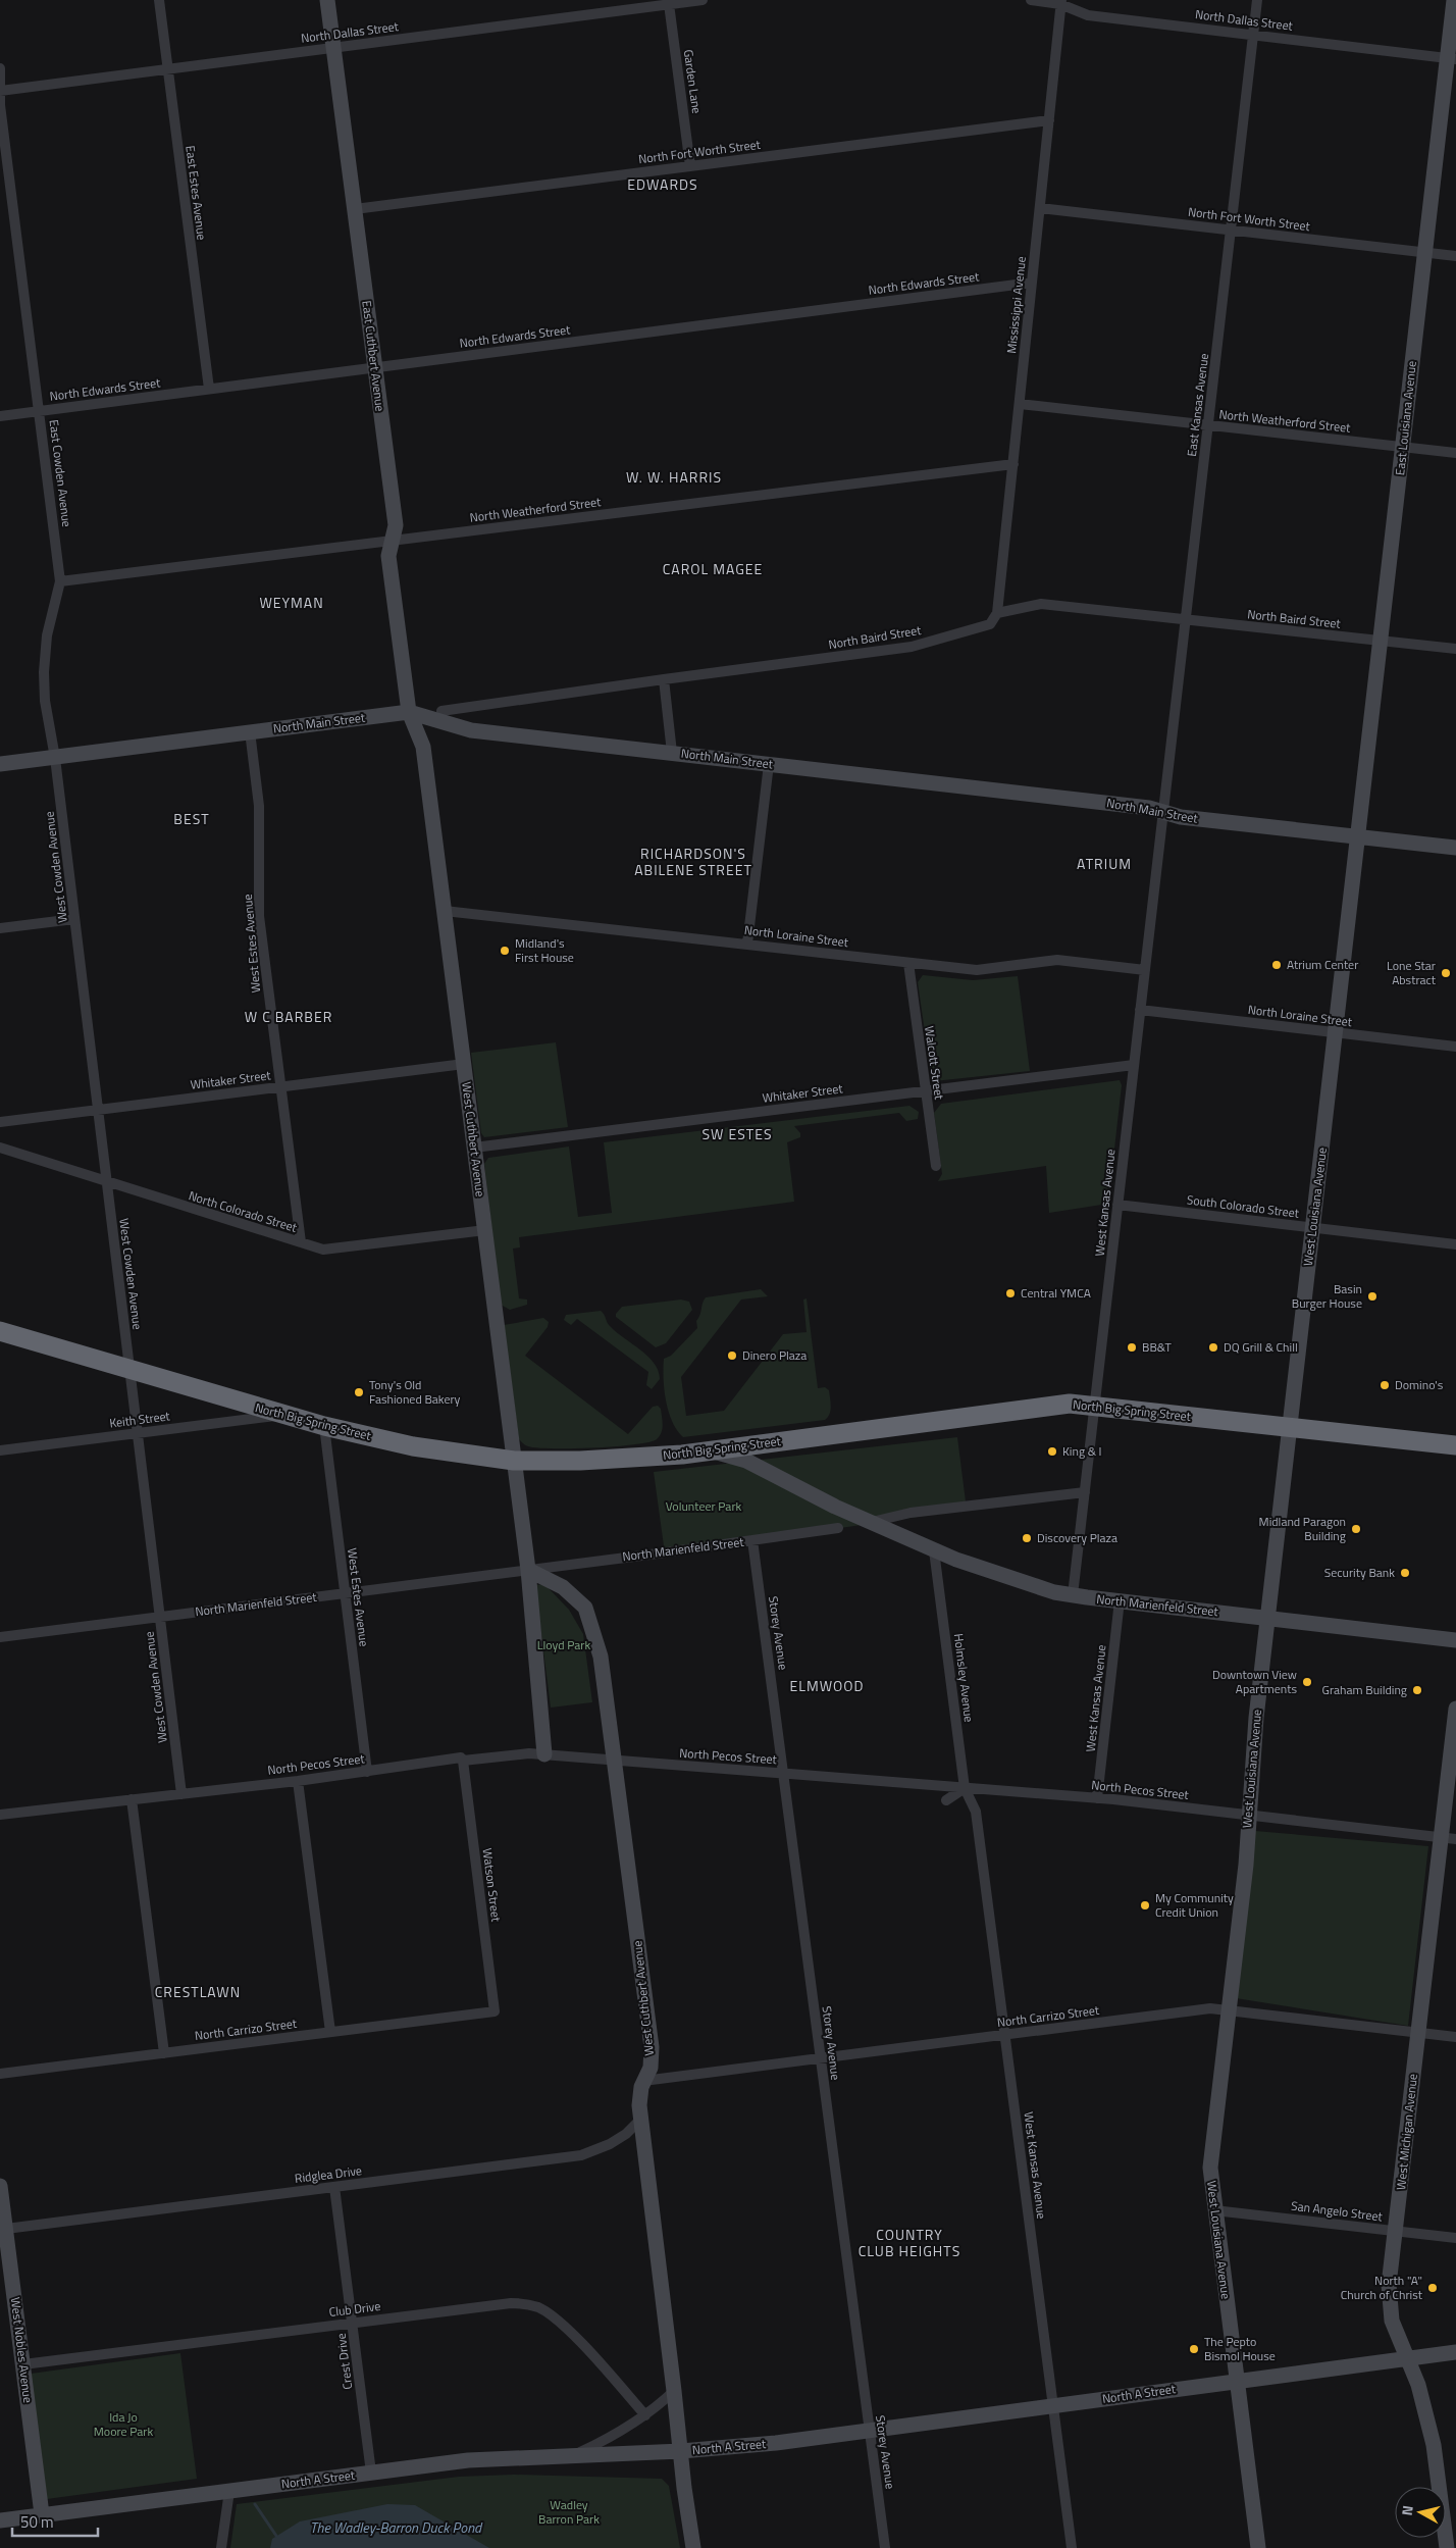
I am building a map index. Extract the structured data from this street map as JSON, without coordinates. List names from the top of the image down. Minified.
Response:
{"streets":{"highway":["North Big Spring Street"],"street":["North Dallas Street","Garden Lane","North Fort Worth Street","East Estes Avenue","North Edwards Street","Mississippi Avenue","East Cuthbert Avenue","East Kansas Avenue","East Louisiana Avenue","North Weatherford Street","East Cowden Avenue","North Baird Street","North Main Street","West Cowden Avenue","North Loraine Street","West Estes Avenue","Walcott Street","Whitaker Street","West Cuthbert Avenue","West Kansas Avenue","South Colorado Street","West Louisiana Avenue","North Colorado Street","Keith Street","North Marienfeld Street","Storey Avenue","Holmsley Avenue","North Pecos Street","Watson Street","North Carrizo Street","West Michigan Avenue","Ridglea Drive","San Angelo Street","Club Drive","West Nobles Avenue","Crest Drive","North A Street"]},"crossings":[["North Dallas Street","Garden Lane"],["North Dallas Street","East Estes Avenue"],["North Dallas Street","Mississippi Avenue"],["North Dallas Street","East Cuthbert Avenue"],["North Dallas Street","East Kansas Avenue"],["North Dallas Street","East Louisiana Avenue"],["North Dallas Street","East Cowden Avenue"],["Garden Lane","North Fort Worth Street"],["North Fort Worth Street","Mississippi Avenue"],["North Fort Worth Street","East Cuthbert Avenue"],["North Fort Worth Street","East Kansas Avenue"],["North Fort Worth Street","East Louisiana Avenue"],["East Estes Avenue","North Edwards Street"],["North Edwards Street","Mississippi Avenue"],["North Edwards Street","East Cuthbert Avenue"],["North Edwards Street","East Cowden Avenue"],["Mississippi Avenue","North Weatherford Street"],["Mississippi Avenue","North Baird Street"],["East Cuthbert Avenue","North Weatherford Street"],["East Cuthbert Avenue","North Main Street"],["East Cuthbert Avenue","West Cuthbert Avenue"],["East Kansas Avenue","North Weatherford Street"],["East Kansas Avenue","North Baird Street"],["East Kansas Avenue","North Main Street"],["East Kansas Avenue","West Kansas Avenue"],["East Louisiana Avenue","North Weatherford Street"],["East Louisiana Avenue","North Baird Street"],["East Louisiana Avenue","North Main Street"],["East Louisiana Avenue","West Louisiana Avenue"],["North Weatherford Street","East Cowden Avenue"],["East Cowden Avenue","North Main Street"],["East Cowden Avenue","West Cowden Avenue"],["North Main Street","West Cowden Avenue"],["North Main Street","West Estes Avenue"],["North Main Street","West Cuthbert Avenue"],["North Main Street","West Kansas Avenue"],["North Main Street","West Louisiana Avenue"],["West Cowden Avenue","Whitaker Street"],["West Cowden Avenue","North Colorado Street"],["West Cowden Avenue","North Big Spring Street"],["West Cowden Avenue","Keith Street"],["West Cowden Avenue","North Marienfeld Street"],["West Cowden Avenue","North Pecos Street"],["North Loraine Street","Walcott Street"],["North Loraine Street","West Cuthbert Avenue"],["North Loraine Street","West Kansas Avenue"],["North Loraine Street","West Louisiana Avenue"],["West Estes Avenue","Whitaker Street"],["West Estes Avenue","North Colorado Street"],["West Estes Avenue","North Big Spring Street"],["West Estes Avenue","North Marienfeld Street"],["West Estes Avenue","North Pecos Street"],["Walcott Street","Whitaker Street"],["Whitaker Street","West Cuthbert Avenue"],["Whitaker Street","West Kansas Avenue"],["West Cuthbert Avenue","North Colorado Street"],["West Cuthbert Avenue","North Big Spring Street"],["West Cuthbert Avenue","North Marienfeld Street"],["West Cuthbert Avenue","North Pecos Street"],["West Cuthbert Avenue","North Carrizo Street"],["West Cuthbert Avenue","Ridglea Drive"],["West Cuthbert Avenue","North A Street"],["West Kansas Avenue","South Colorado Street"],["West Kansas Avenue","North Big Spring Street"],["West Kansas Avenue","North Marienfeld Street"],["West Kansas Avenue","Holmsley Avenue"],["West Kansas Avenue","North Pecos Street"],["West Kansas Avenue","North Carrizo Street"],["West Kansas Avenue","North A Street"],["South Colorado Street","West Louisiana Avenue"],["West Louisiana Avenue","North Big Spring Street"],["West Louisiana Avenue","North Marienfeld Street"],["West Louisiana Avenue","North Pecos Street"],["West Louisiana Avenue","North Carrizo Street"],["West Louisiana Avenue","San Angelo Street"],["West Louisiana Avenue","North A Street"],["North Big Spring Street","Keith Street"],["North Big Spring Street","North Marienfeld Street"],["North Marienfeld Street","Storey Avenue"],["North Marienfeld Street","Holmsley Avenue"],["Storey Avenue","North Pecos Street"],["Storey Avenue","North Carrizo Street"],["Storey Avenue","North A Street"],["Holmsley Avenue","North Pecos Street"],["North Pecos Street","Watson Street"],["North Pecos Street","West Michigan Avenue"],["Watson Street","North Carrizo Street"],["North Carrizo Street","West Michigan Avenue"],["West Michigan Avenue","San Angelo Street"],["West Michigan Avenue","North A Street"],["Ridglea Drive","West Nobles Avenue"],["Ridglea Drive","Crest Drive"],["Club Drive","West Nobles Avenue"],["Club Drive","Crest Drive"],["West Nobles Avenue","North A Street"],["Crest Drive","North A Street"]],"districts":["EDWARDS","W. W. HARRIS","CAROL MAGEE","WEYMAN","BEST","RICHARDSON'S ABILENE STREET","ATRIUM","W C BARBER","SW ESTES","ELMWOOD","CRESTLAWN","COUNTRY CLUB HEIGHTS"],"water":["The Wadley-Barron Duck Pond"],"parks":["Volunteer Park","Lloyd Park","Ida Jo Moore Park","Wadley Barron Park"],"places":["Midland's First House","Atrium Center","Lone Star Abstract","Central YMCA","Basin Burger House","BB&T","DQ Grill & Chill","Dinero Plaza","Domino's","Tony's Old Fashioned Bakery","King & I","Midland Paragon Building","Discovery Plaza","Security Bank","Downtown View Apartments","Graham Building","My Community Credit Union","North \"A\" Church of Christ","The Pepto Bismol House"],"scale_bar":"50 m","north":"left"}
